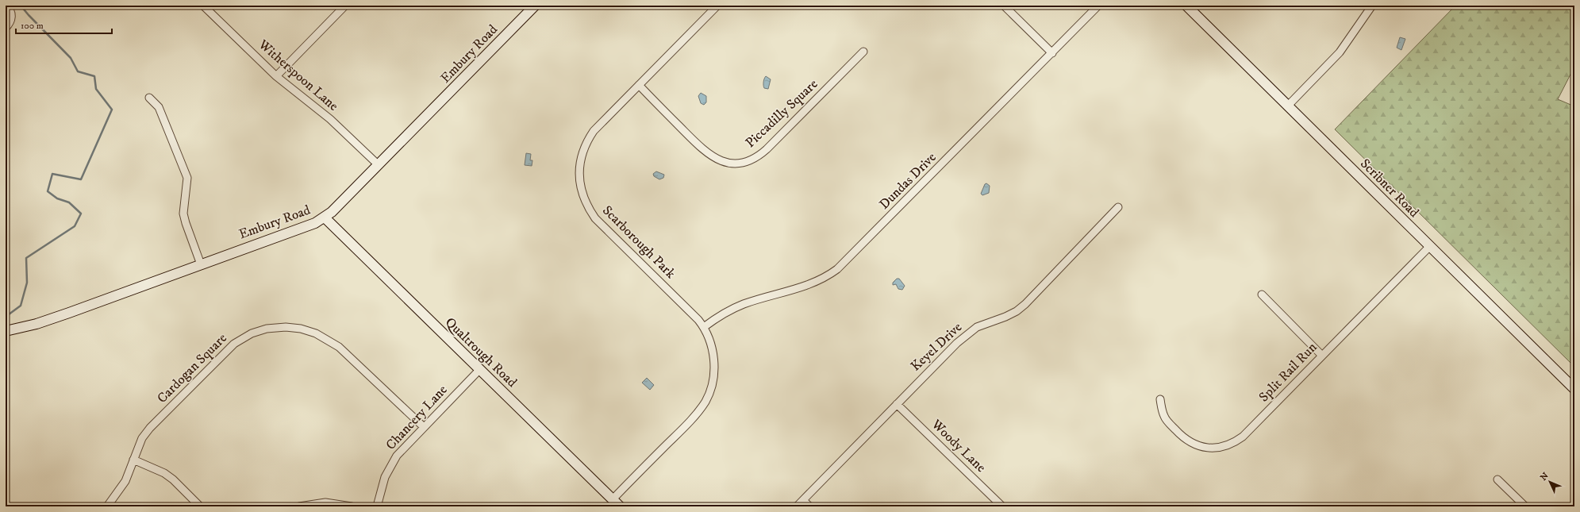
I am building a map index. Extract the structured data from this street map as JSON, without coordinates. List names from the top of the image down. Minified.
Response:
{"streets":{"street":["Embury Road","Witherspoon Lane","Piccadilly Square","Dundas Drive","Scribner Road","Scarborough Park","Keyel Drive","Qualtrough Road","Cardogan Square","Split Rail Run","Chancery Lane","Woody Lane"]},"crossings":[["Embury Road","Witherspoon Lane"],["Embury Road","Qualtrough Road"],["Piccadilly Square","Scarborough Park"],["Dundas Drive","Scarborough Park"],["Scribner Road","Split Rail Run"],["Scarborough Park","Qualtrough Road"],["Keyel Drive","Woody Lane"],["Qualtrough Road","Chancery Lane"],["Cardogan Square","Chancery Lane"]],"scale_bar":"100 m","north":"top left"}
